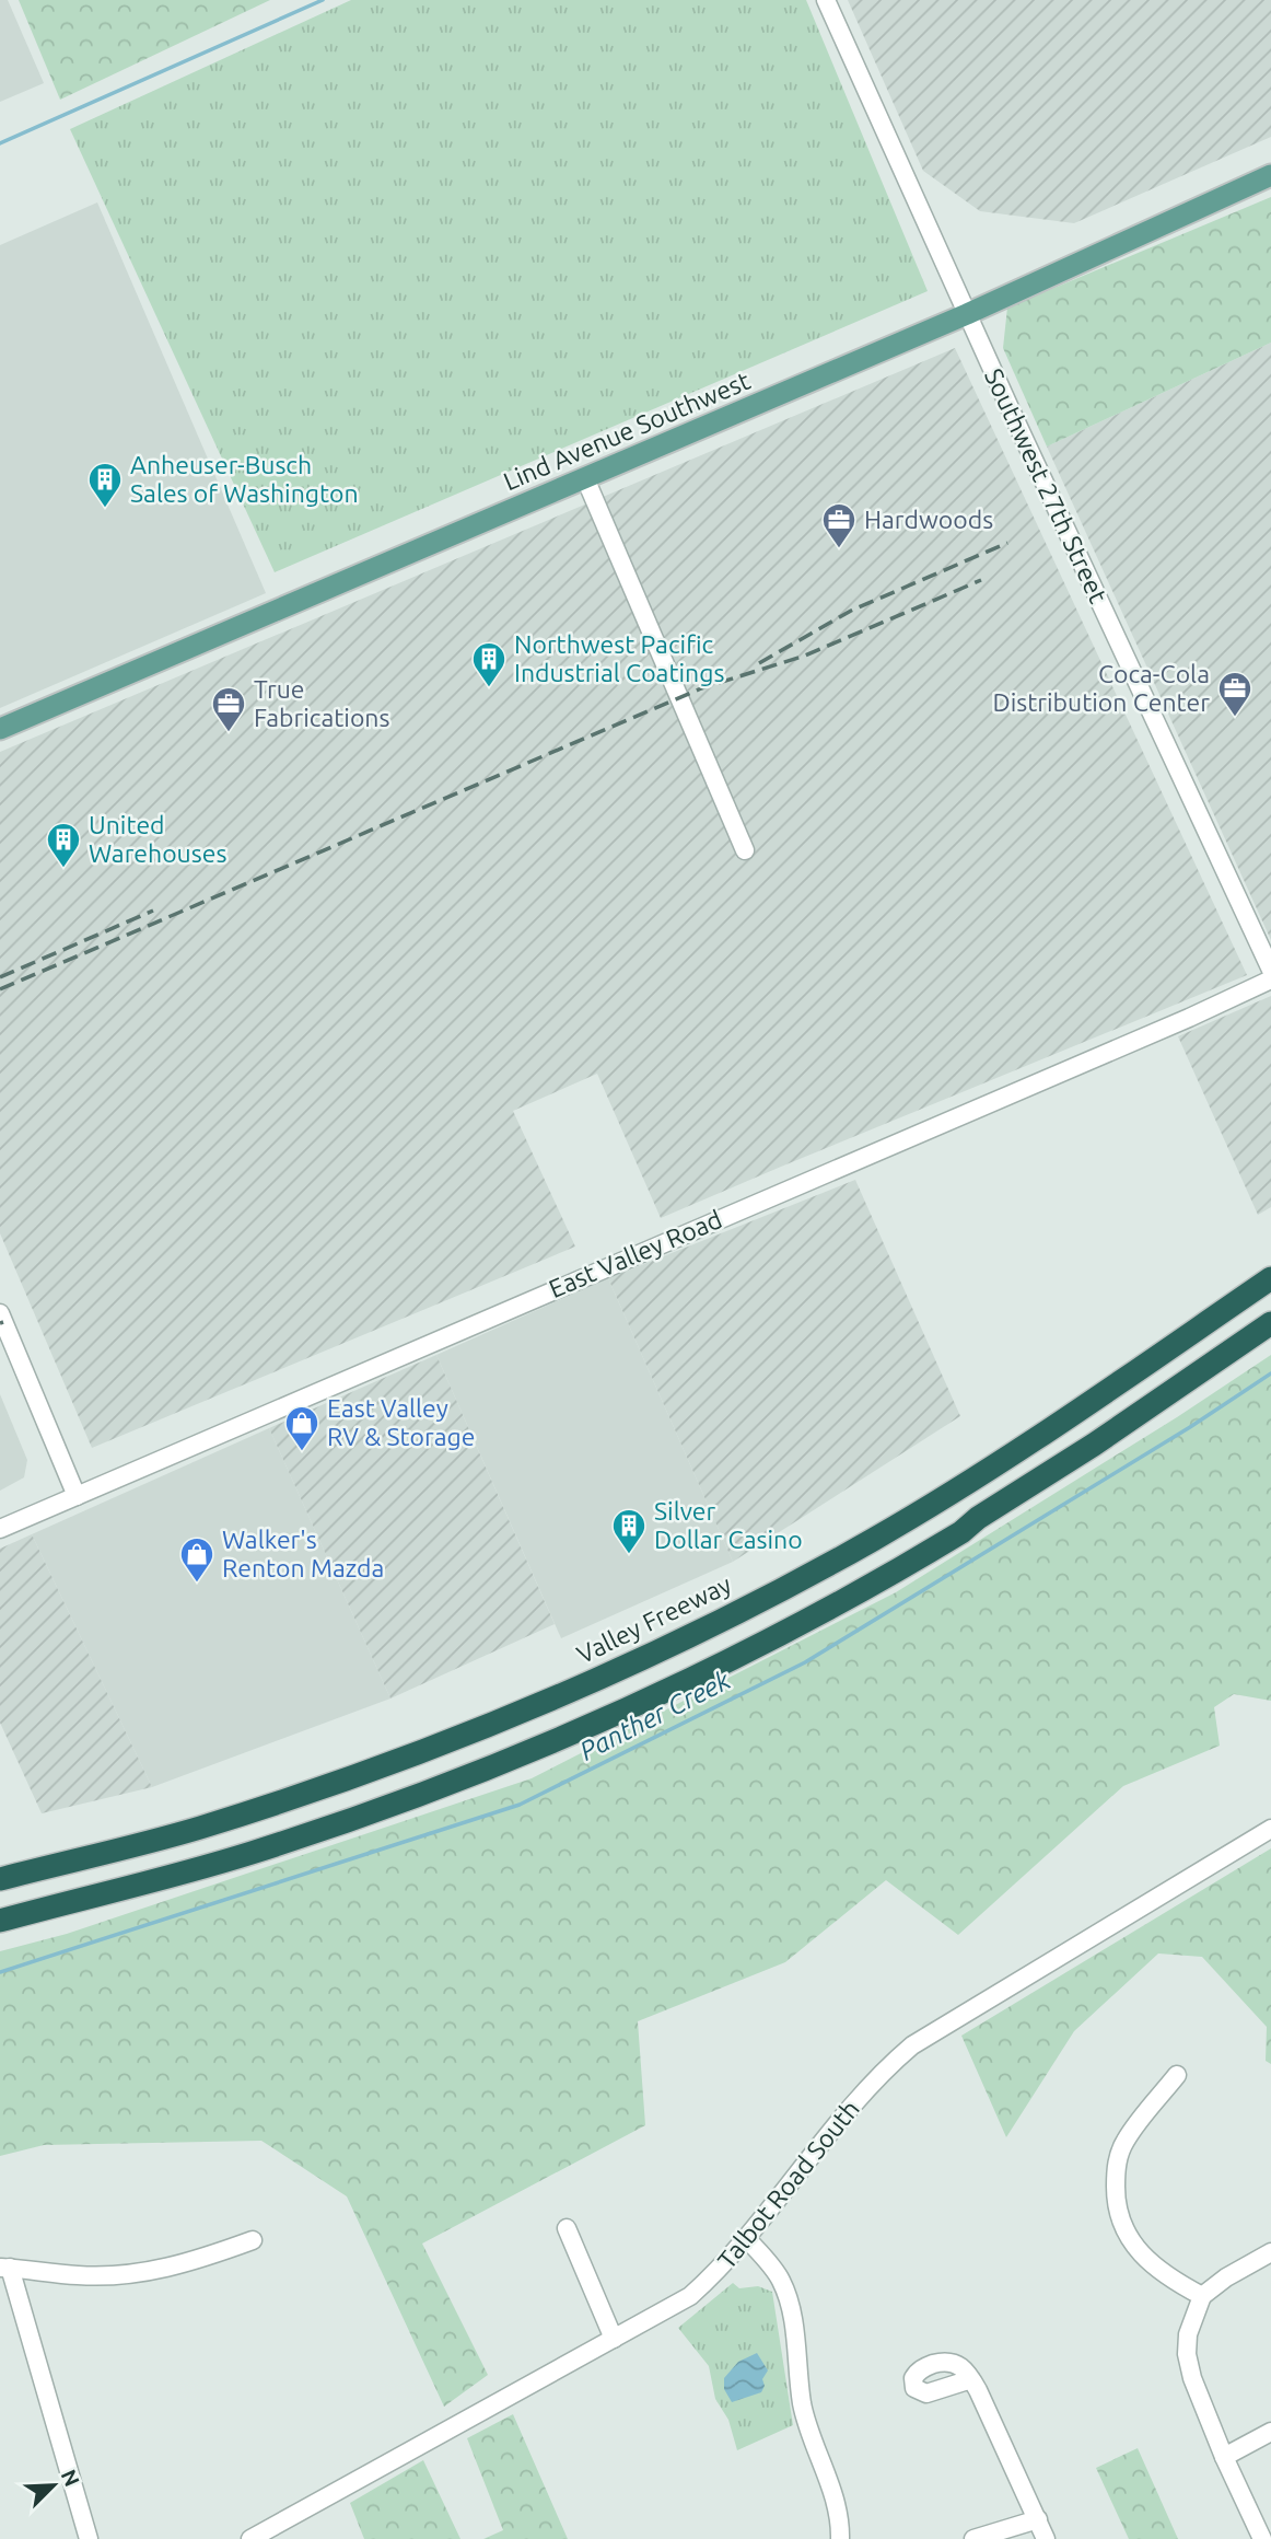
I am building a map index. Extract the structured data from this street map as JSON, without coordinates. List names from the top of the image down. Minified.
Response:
{"streets":{"highway":["Valley Freeway"],"main road":["Lind Avenue Southwest"],"street":["Southwest 27th Street","East Valley Road","Talbot Road South"]},"crossings":[["Lind Avenue Southwest","Southwest 27th Street"]],"water":["Panther Creek"],"places":{"building":["Anheuser-Busch Sales of Washington","Northwest Pacific Industrial Coatings","United Warehouses","Silver Dollar Casino"],"office":["Hardwoods","Coca-Cola Distribution Center","True Fabrications"],"shop":["East Valley RV & Storage","Walker's Renton Mazda"]},"north":"top right"}
